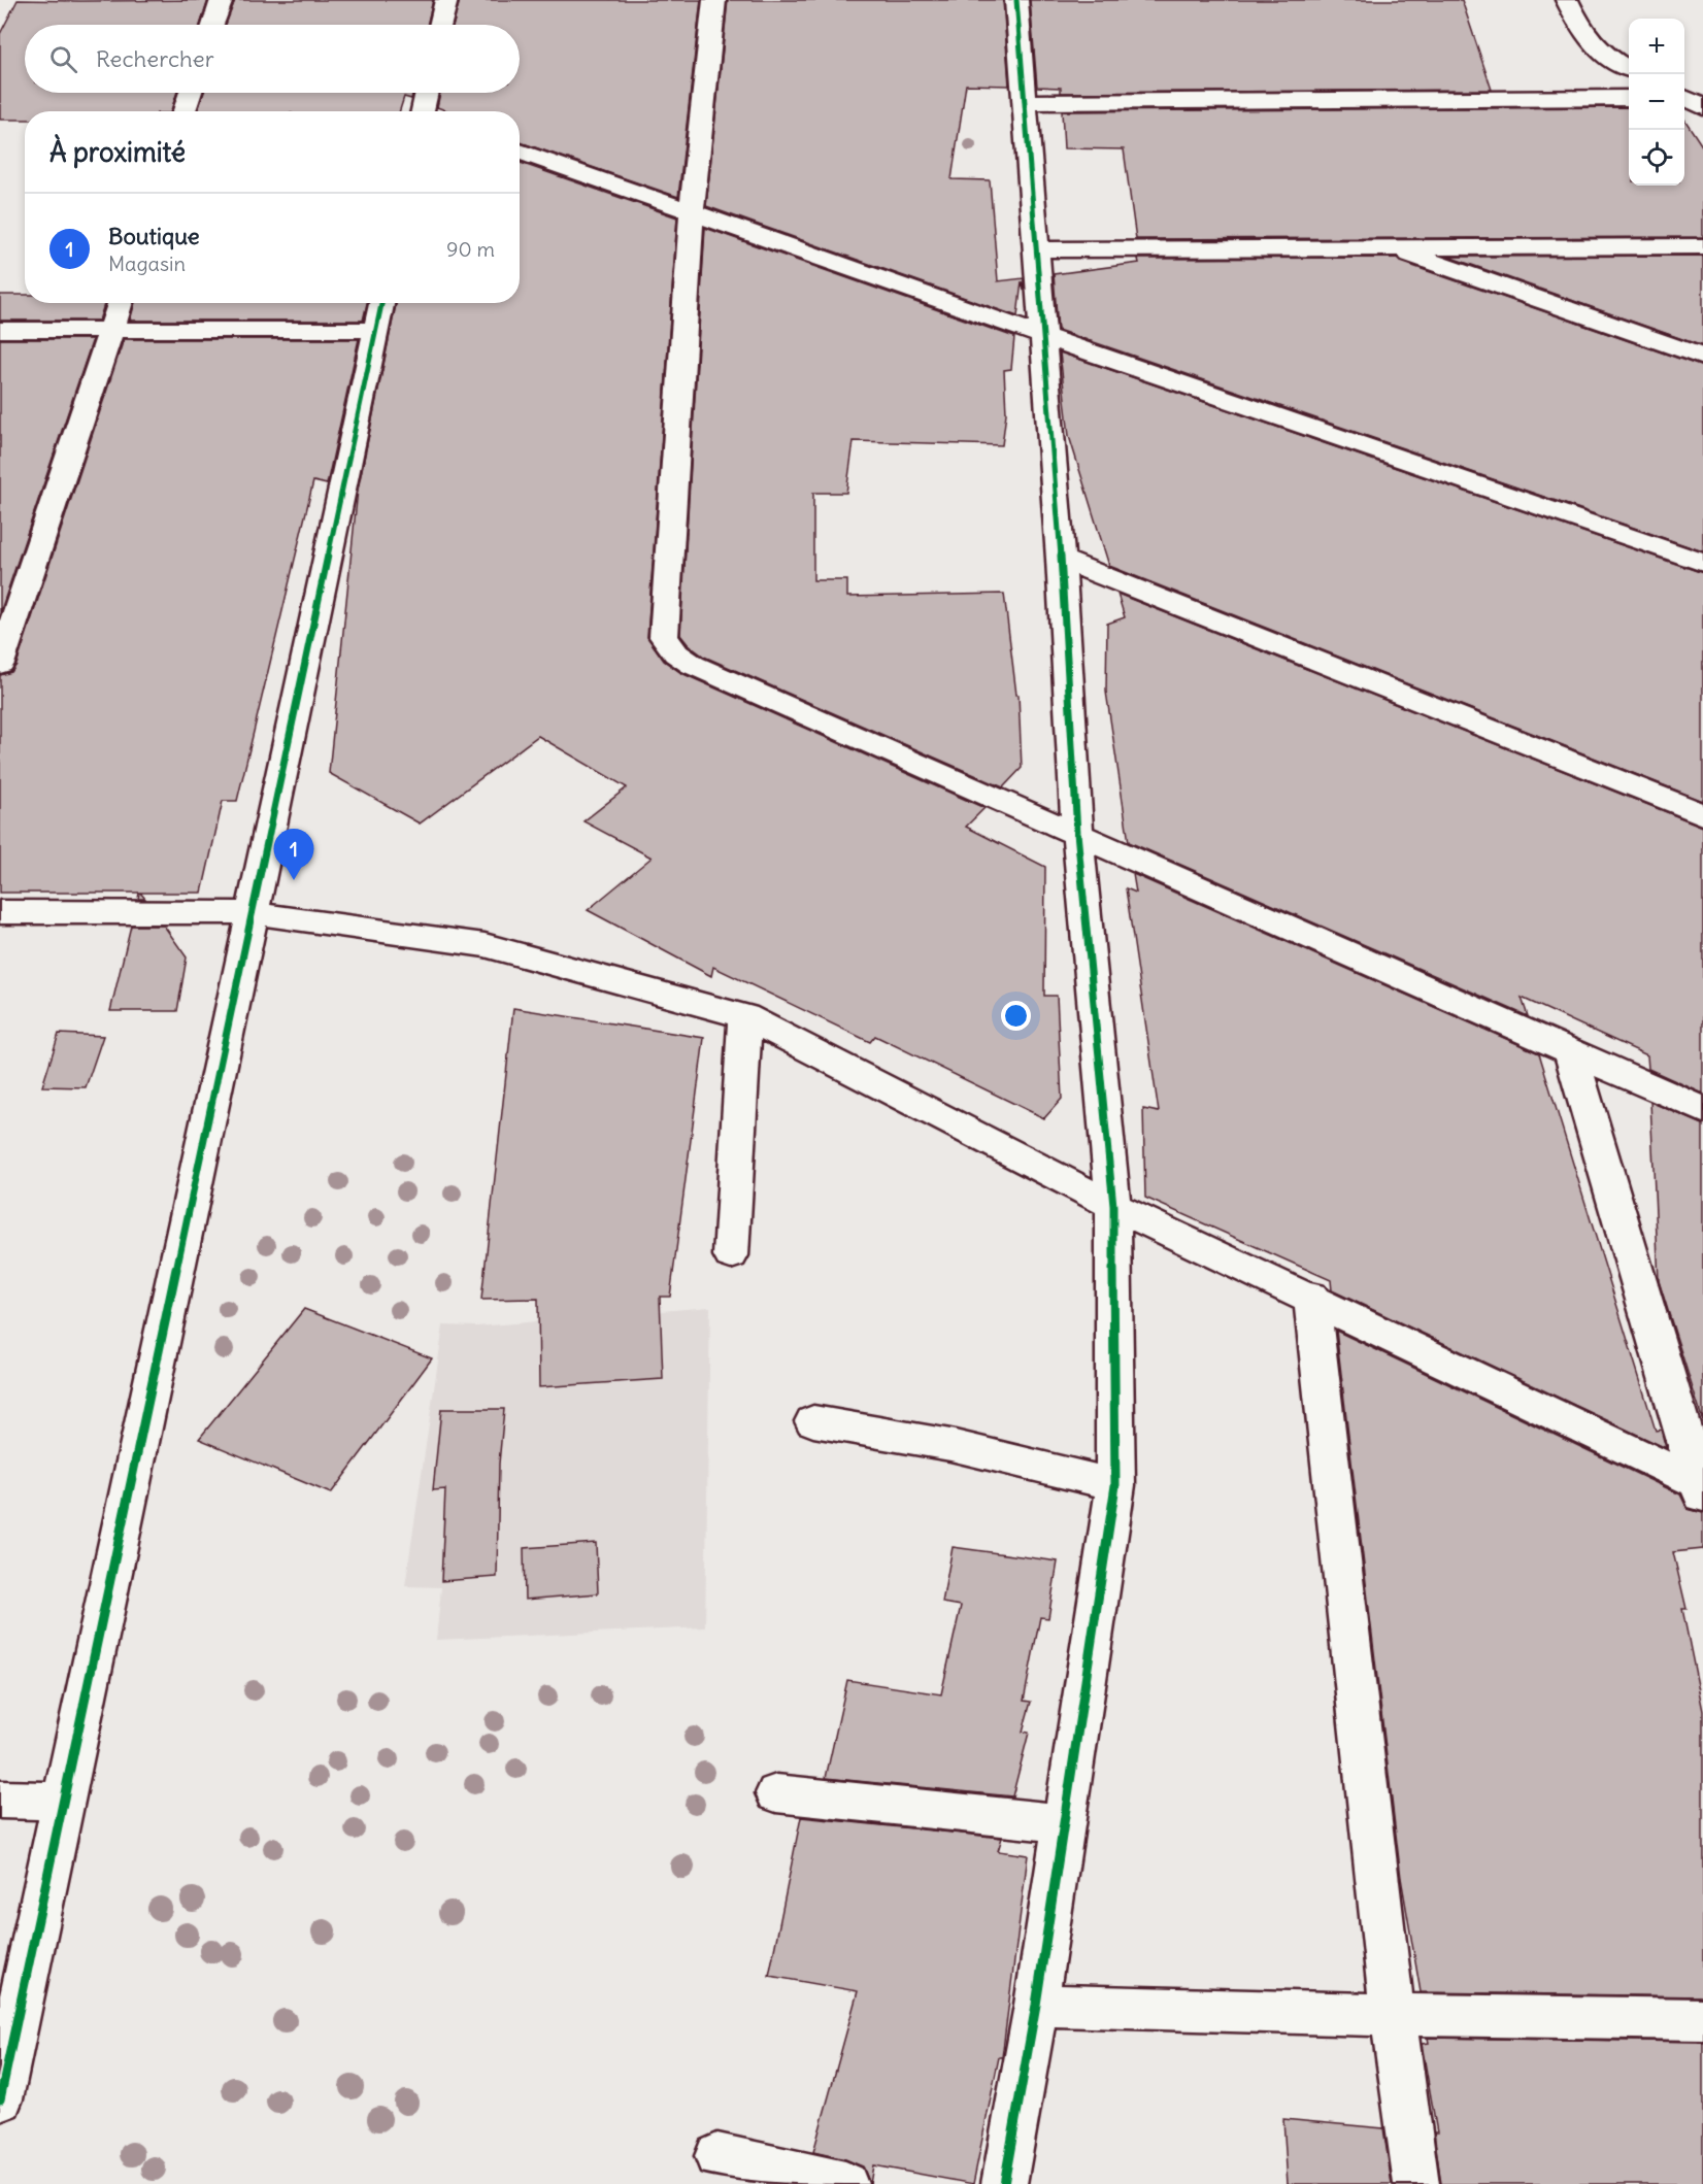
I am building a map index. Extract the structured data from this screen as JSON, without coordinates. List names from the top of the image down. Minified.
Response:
{"page":{"map_buttons":["+","−"],"search":"Rechercher","heading":"À proximité","list":[{"mark":"1","name":"Boutique","note":"Magasin","value":"90 m"}],"pins":"1"}}
